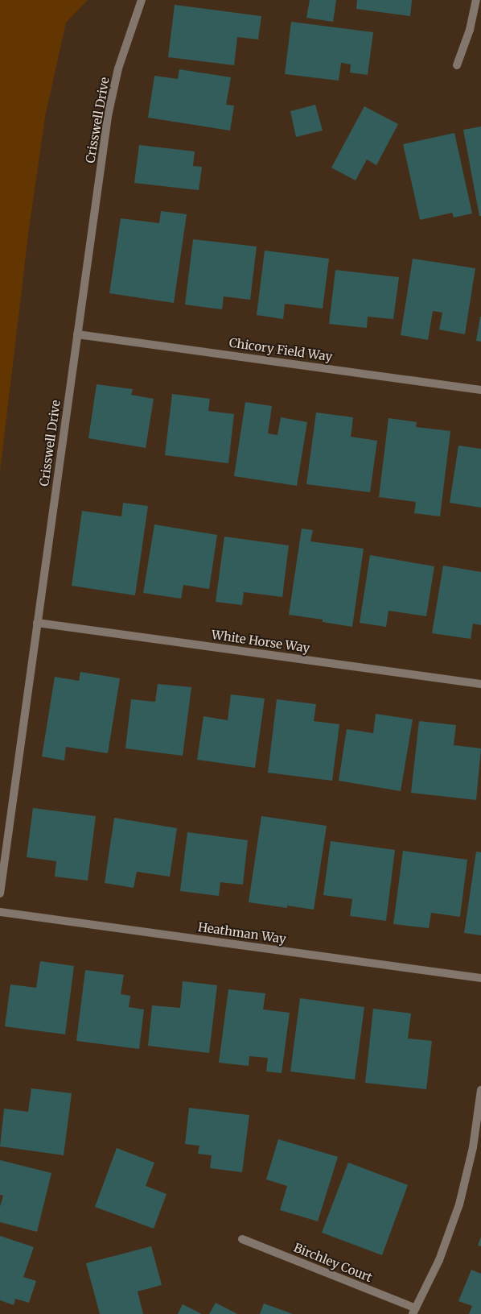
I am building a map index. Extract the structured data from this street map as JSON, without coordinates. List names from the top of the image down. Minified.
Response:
{"streets":{"street":["Crisswell Drive","Chicory Field Way","White Horse Way","Heathman Way","Birchley Court"]},"crossings":[["Crisswell Drive","Chicory Field Way"],["Crisswell Drive","White Horse Way"]]}
